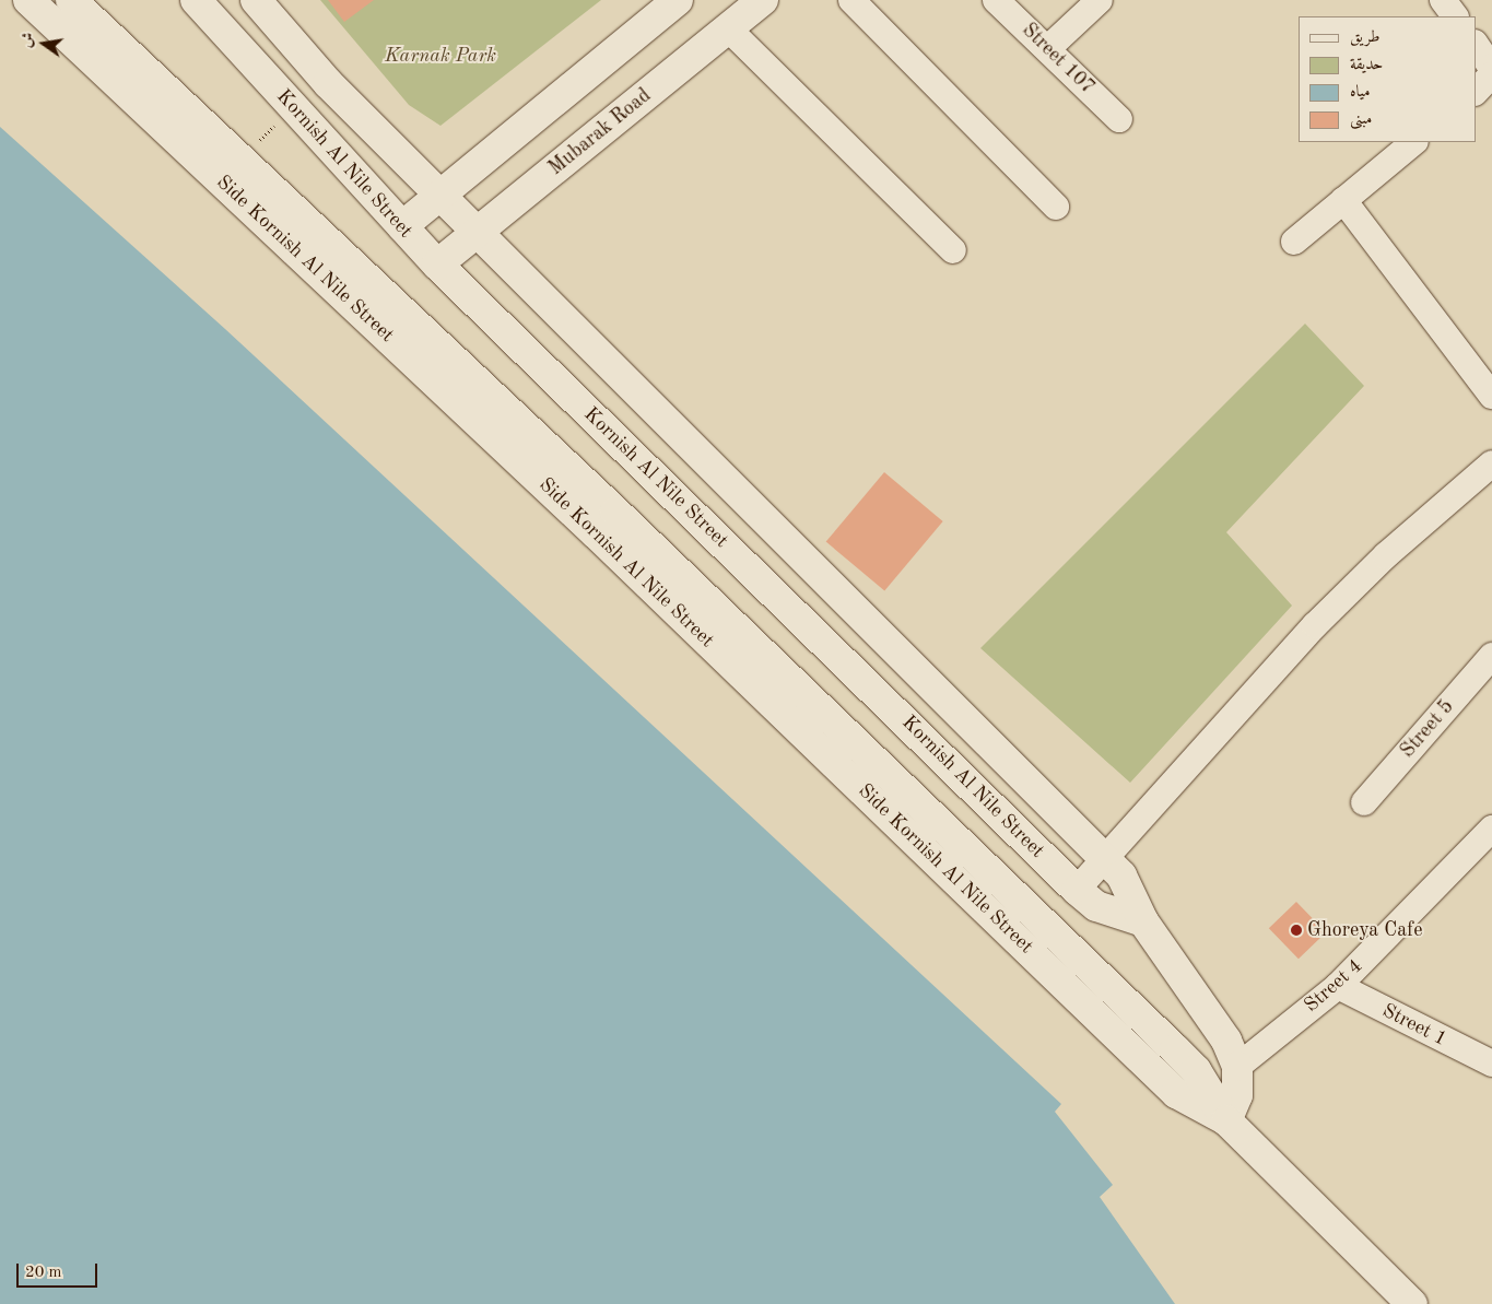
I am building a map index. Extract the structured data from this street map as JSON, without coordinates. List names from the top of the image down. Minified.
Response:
{"streets":{"street":["Street 107","Mubarak Road","Kornish Al Nile Street","Side Kornish Al Nile Street","Street 5","Street 4","Street 1"]},"crossings":[["Mubarak Road","Kornish Al Nile Street"],["Street 4","Street 1"]],"parks":["Karnak Park"],"places":["Ghoreya Cafe"],"legend":["طريق","حديقة","مياه","مبنى"],"scale_bar":"20 m","north":"left"}
